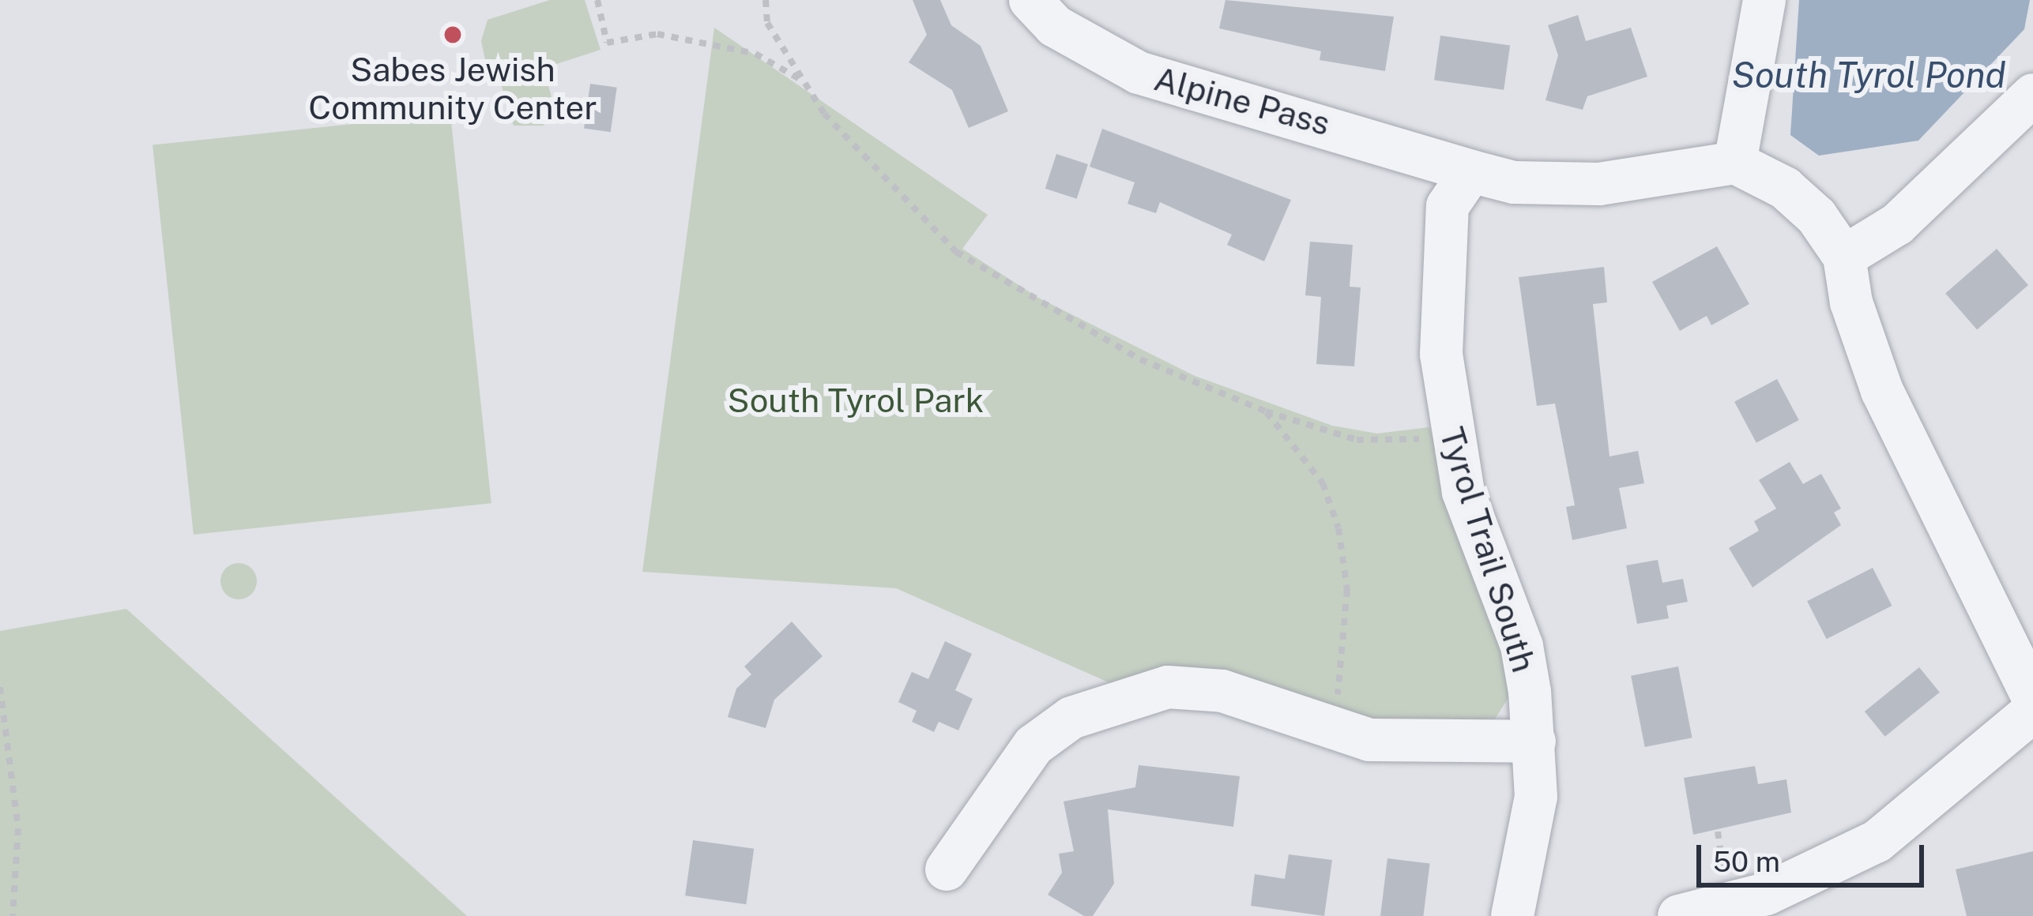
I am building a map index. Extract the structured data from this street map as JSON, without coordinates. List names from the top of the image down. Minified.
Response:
{"streets":{"street":["Alpine Pass","Tyrol Trail South"]},"crossings":[["Alpine Pass","Tyrol Trail South"]],"water":["South Tyrol Pond"],"parks":["South Tyrol Park"],"places":["Sabes Jewish Community Center"],"scale_bar":"50 m"}
